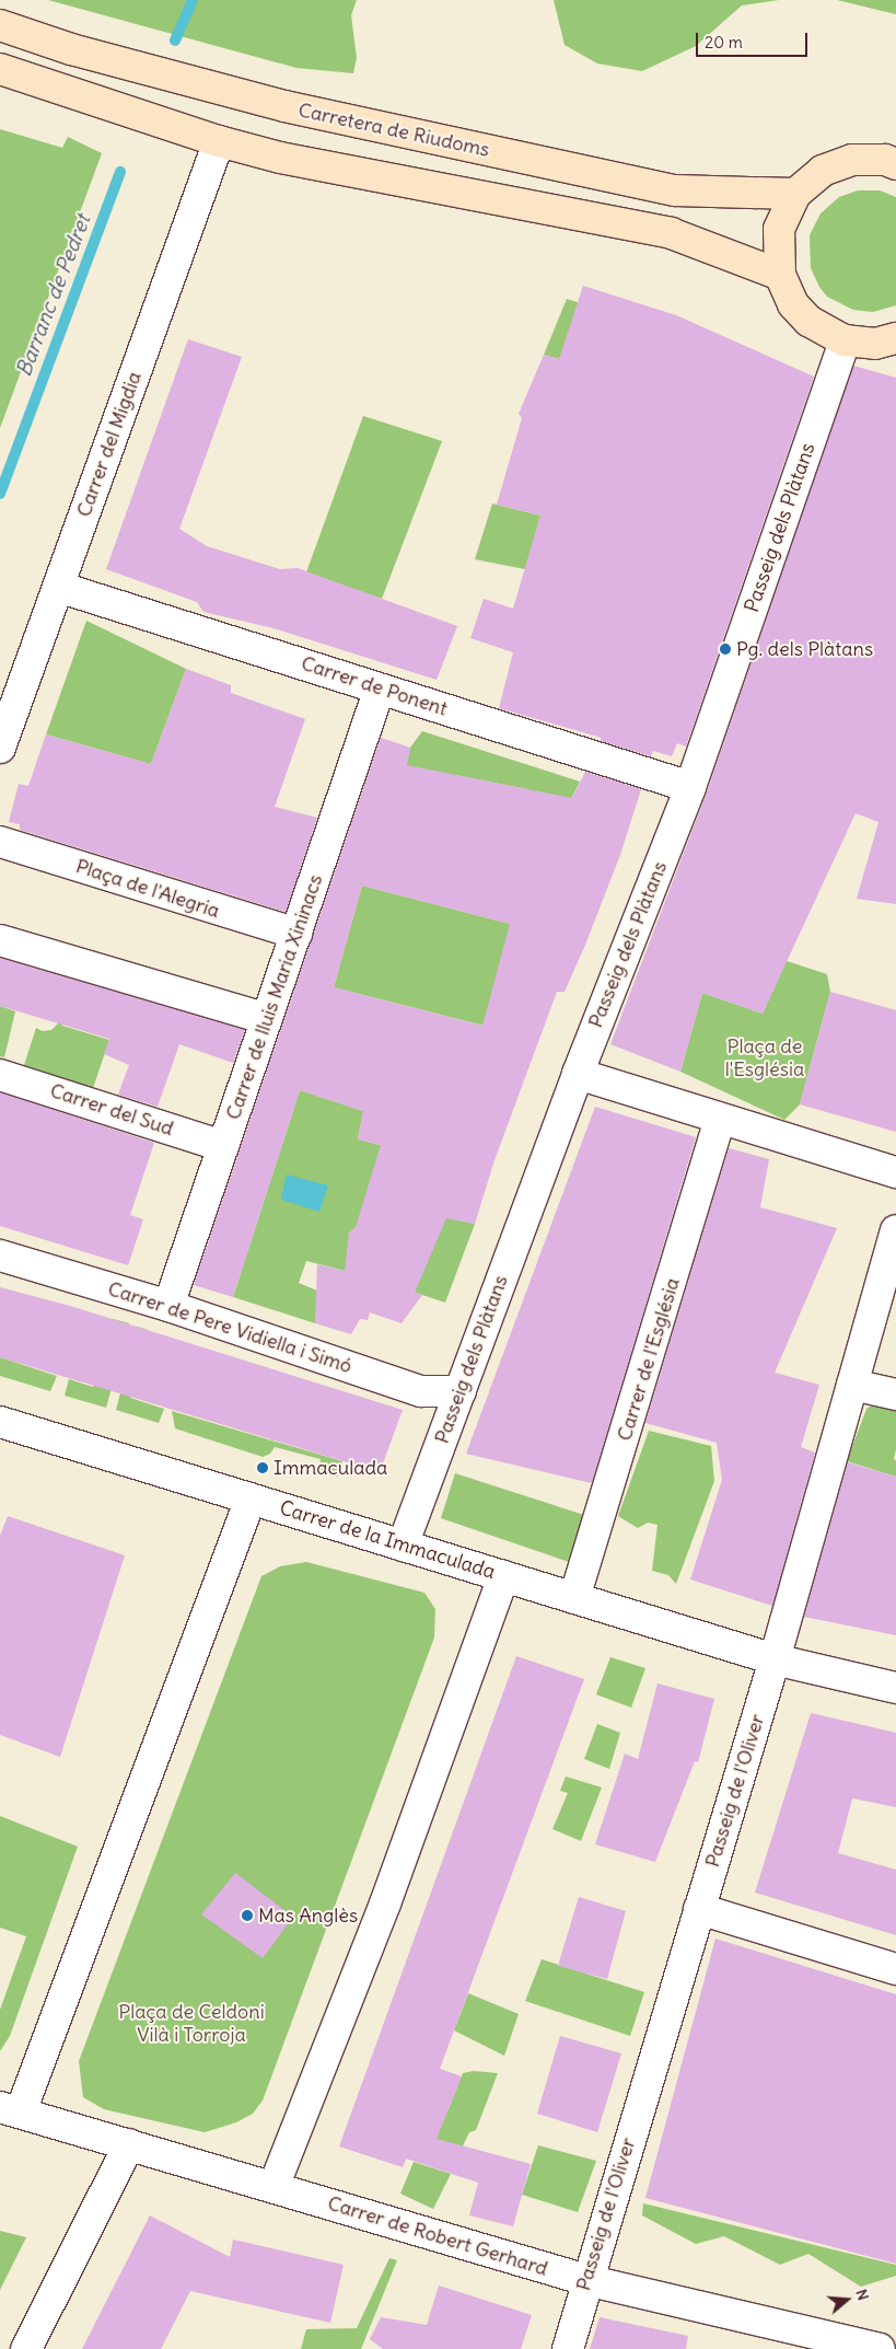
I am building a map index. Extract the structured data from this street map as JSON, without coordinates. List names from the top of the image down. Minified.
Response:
{"streets":{"main road":["Carretera de Riudoms"],"street":["Carrer del Migdia","Passeig dels Plàtans","Carrer de Ponent","Plaça de l'Alegria","Carrer de lluis Maria Xininacs","Carrer del Sud","Carrer de Pere Vidiella i Simó","Carrer de l'Església","Carrer de la Immaculada","Passeig de l'Oliver","Carrer de Robert Gerhard"]},"crossings":[["Carrer del Migdia","Carrer de Ponent"],["Passeig dels Plàtans","Carrer de Ponent"],["Passeig dels Plàtans","Carrer de Pere Vidiella i Simó"],["Passeig dels Plàtans","Carrer de la Immaculada"],["Carrer de Ponent","Carrer de lluis Maria Xininacs"],["Plaça de l'Alegria","Carrer de lluis Maria Xininacs"],["Carrer de lluis Maria Xininacs","Carrer del Sud"],["Carrer de lluis Maria Xininacs","Carrer de Pere Vidiella i Simó"],["Carrer de l'Església","Carrer de la Immaculada"],["Carrer de la Immaculada","Passeig de l'Oliver"],["Passeig de l'Oliver","Carrer de Robert Gerhard"]],"water":["Barranc de Pedret"],"parks":["Plaça de l'Església","Plaça de Celdoni Vilà i Torroja"],"places":["Pg. dels Plàtans","Immaculada","Mas Anglès"],"scale_bar":"20 m","north":"right"}
